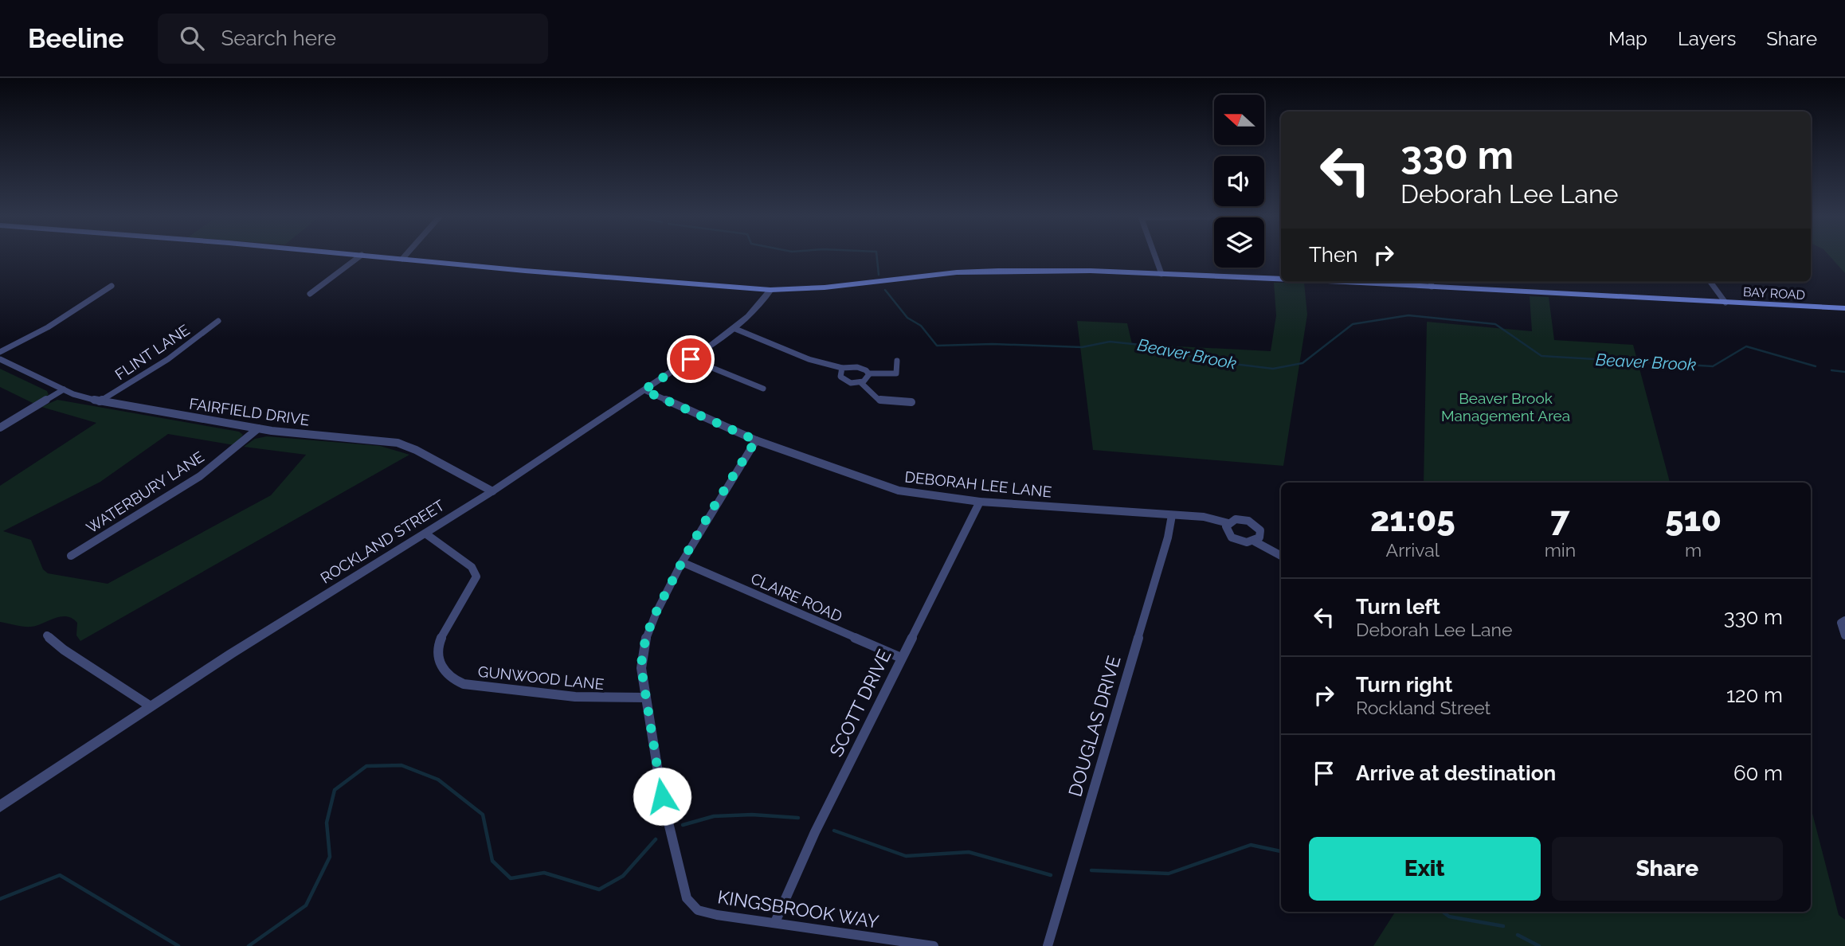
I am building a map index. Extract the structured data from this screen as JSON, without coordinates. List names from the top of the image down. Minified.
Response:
{"streets":{"main road":["BAY ROAD"],"street":["FLINT LANE","FAIRFIELD DRIVE","DEBORAH LEE LANE","WATERBURY LANE","ROCKLAND STREET","CLAIRE ROAD","GUNWOOD LANE","SCOTT DRIVE","DOUGLAS DRIVE","KINGSBROOK WAY"]},"crossings":[["BAY ROAD","ROCKLAND STREET"],["FLINT LANE","FAIRFIELD DRIVE"],["FAIRFIELD DRIVE","WATERBURY LANE"],["FAIRFIELD DRIVE","ROCKLAND STREET"],["DEBORAH LEE LANE","ROCKLAND STREET"],["DEBORAH LEE LANE","SCOTT DRIVE"],["DEBORAH LEE LANE","DOUGLAS DRIVE"],["DEBORAH LEE LANE","KINGSBROOK WAY"],["ROCKLAND STREET","GUNWOOD LANE"],["CLAIRE ROAD","SCOTT DRIVE"],["CLAIRE ROAD","KINGSBROOK WAY"],["GUNWOOD LANE","KINGSBROOK WAY"],["SCOTT DRIVE","KINGSBROOK WAY"]],"water":["Beaver Brook"],"parks":["Beaver Brook Management Area"],"north":"left","page":{"header":"Beeline","search":"Search here","nav":["Map","Layers","Share"],"turn":["330 m","Deborah Lee Lane"],"then":"Then","eta":["21:05","Arrival","7","min","510","m"],"list":[{"name":"Turn left","note":"Deborah Lee Lane","value":"330 m"},{"name":"Turn right","note":"Rockland Street","value":"120 m"},{"name":"Arrive at destination","value":"60 m"}],"buttons":["Exit","Share"]}}
